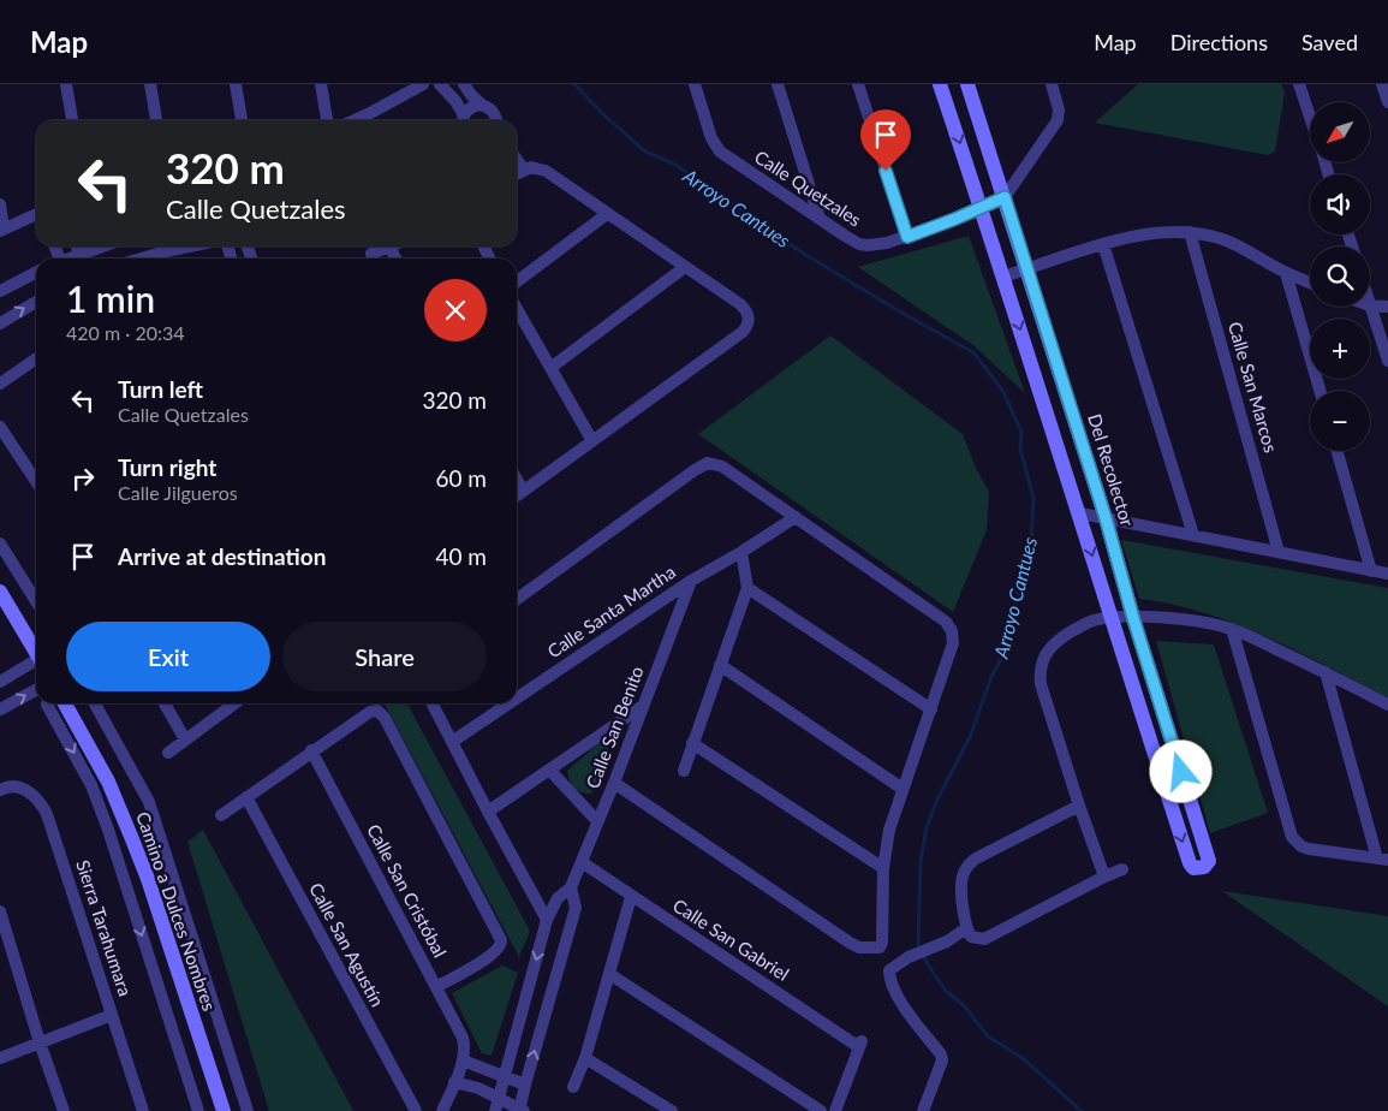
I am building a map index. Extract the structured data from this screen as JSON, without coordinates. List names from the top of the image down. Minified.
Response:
{"streets":{"street":["Calle Quetzales","Calle San Marcos","Del Recolector","Calle Santa Martha","Calle San Benito","Calle San Cristóbal","Camino a Dulces Nombres","Sierra Tarahumara","Calle San Gabriel","Calle San Agustín"]},"crossings":[["Calle Quetzales","Del Recolector"],["Calle Santa Martha","Calle San Benito"],["Calle San Benito","Calle San Gabriel"]],"water":["Arroyo Cantues"],"north":"bottom left","page":{"header":"Map","nav":["Map","Directions","Saved"],"map_buttons":["+","−"],"turn":["320 m","Calle Quetzales"],"heading":["1 min","420 m · 20:34"],"list":[{"name":"Turn left","note":"Calle Quetzales","value":"320 m"},{"name":"Turn right","note":"Calle Jilgueros","value":"60 m"},{"name":"Arrive at destination","value":"40 m"}],"buttons":["Exit","Share"]}}
